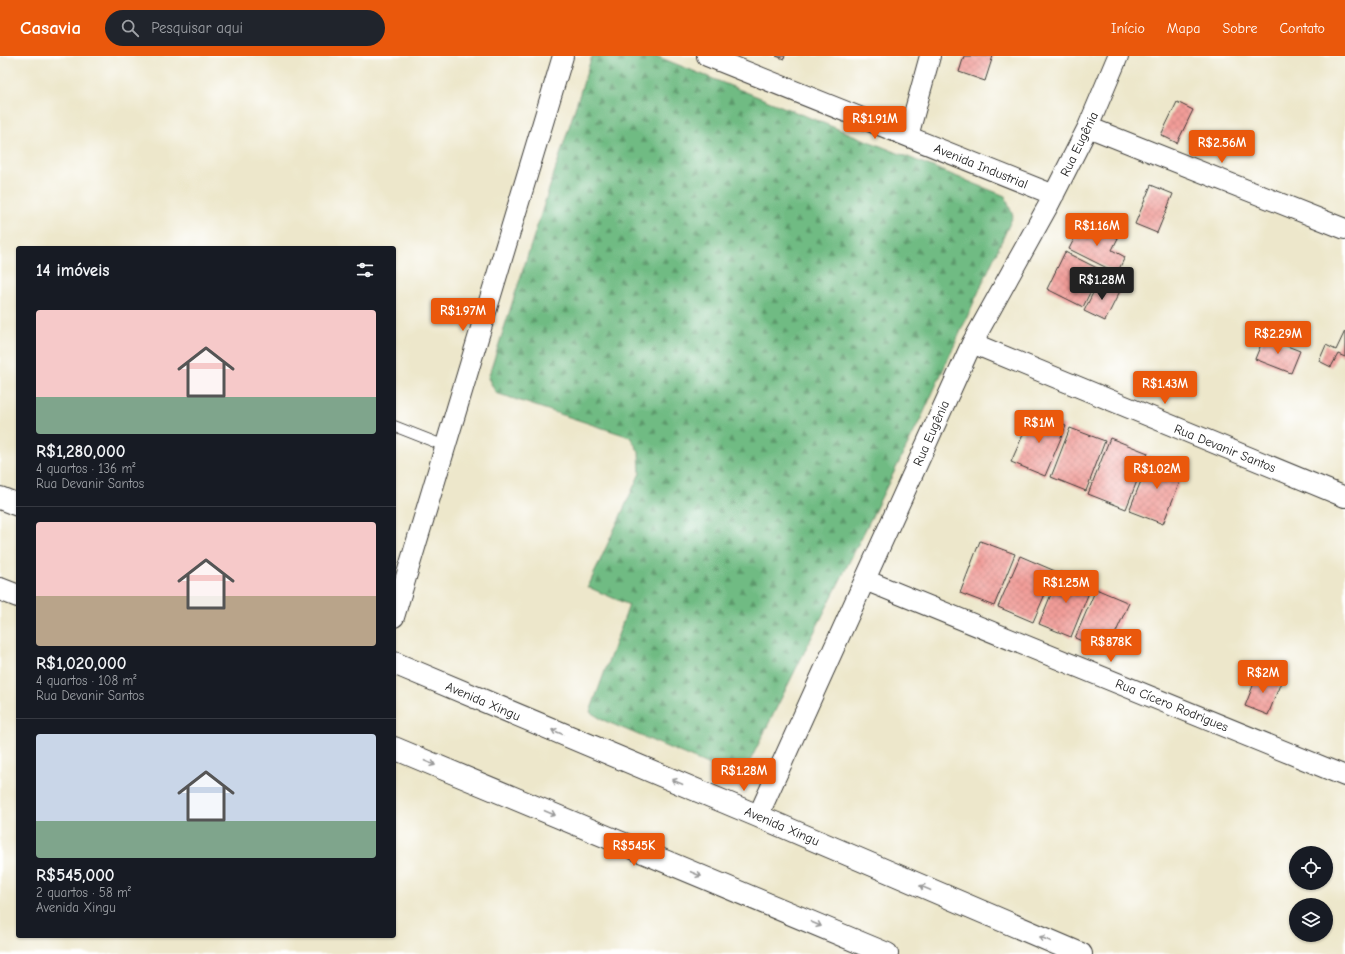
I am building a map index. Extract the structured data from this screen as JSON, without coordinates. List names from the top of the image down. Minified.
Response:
{"streets":{"main road":["Avenida Xingu"],"street":["Rua Eugênia","Avenida Industrial","Rua Devanir Santos","Rua Cícero Rodrigues"]},"crossings":[["Rua Eugênia","Avenida Industrial"],["Rua Eugênia","Rua Devanir Santos"],["Rua Eugênia","Avenida Xingu"],["Rua Eugênia","Rua Cícero Rodrigues"]],"page":{"header":"Casavia","search":"Pesquisar aqui","nav":["Início","Mapa","Sobre","Contato"],"price":["R$1.91M","R$2.56M","R$1.16M","R$1.28M","R$1.97M","R$2.29M","R$1.43M","R$1M","R$1.02M","R$1.25M","R$878K","R$2M","R$1.28M","R$545K"],"heading":"14 imóveis","list":[{"name":"R$1,280,000","note":"4 quartos · 136 m² · Rua Devanir Santos"},{"name":"R$1,020,000","note":"4 quartos · 108 m² · Rua Devanir Santos"},{"name":"R$545,000","note":"2 quartos · 58 m² · Avenida Xingu"}]}}
